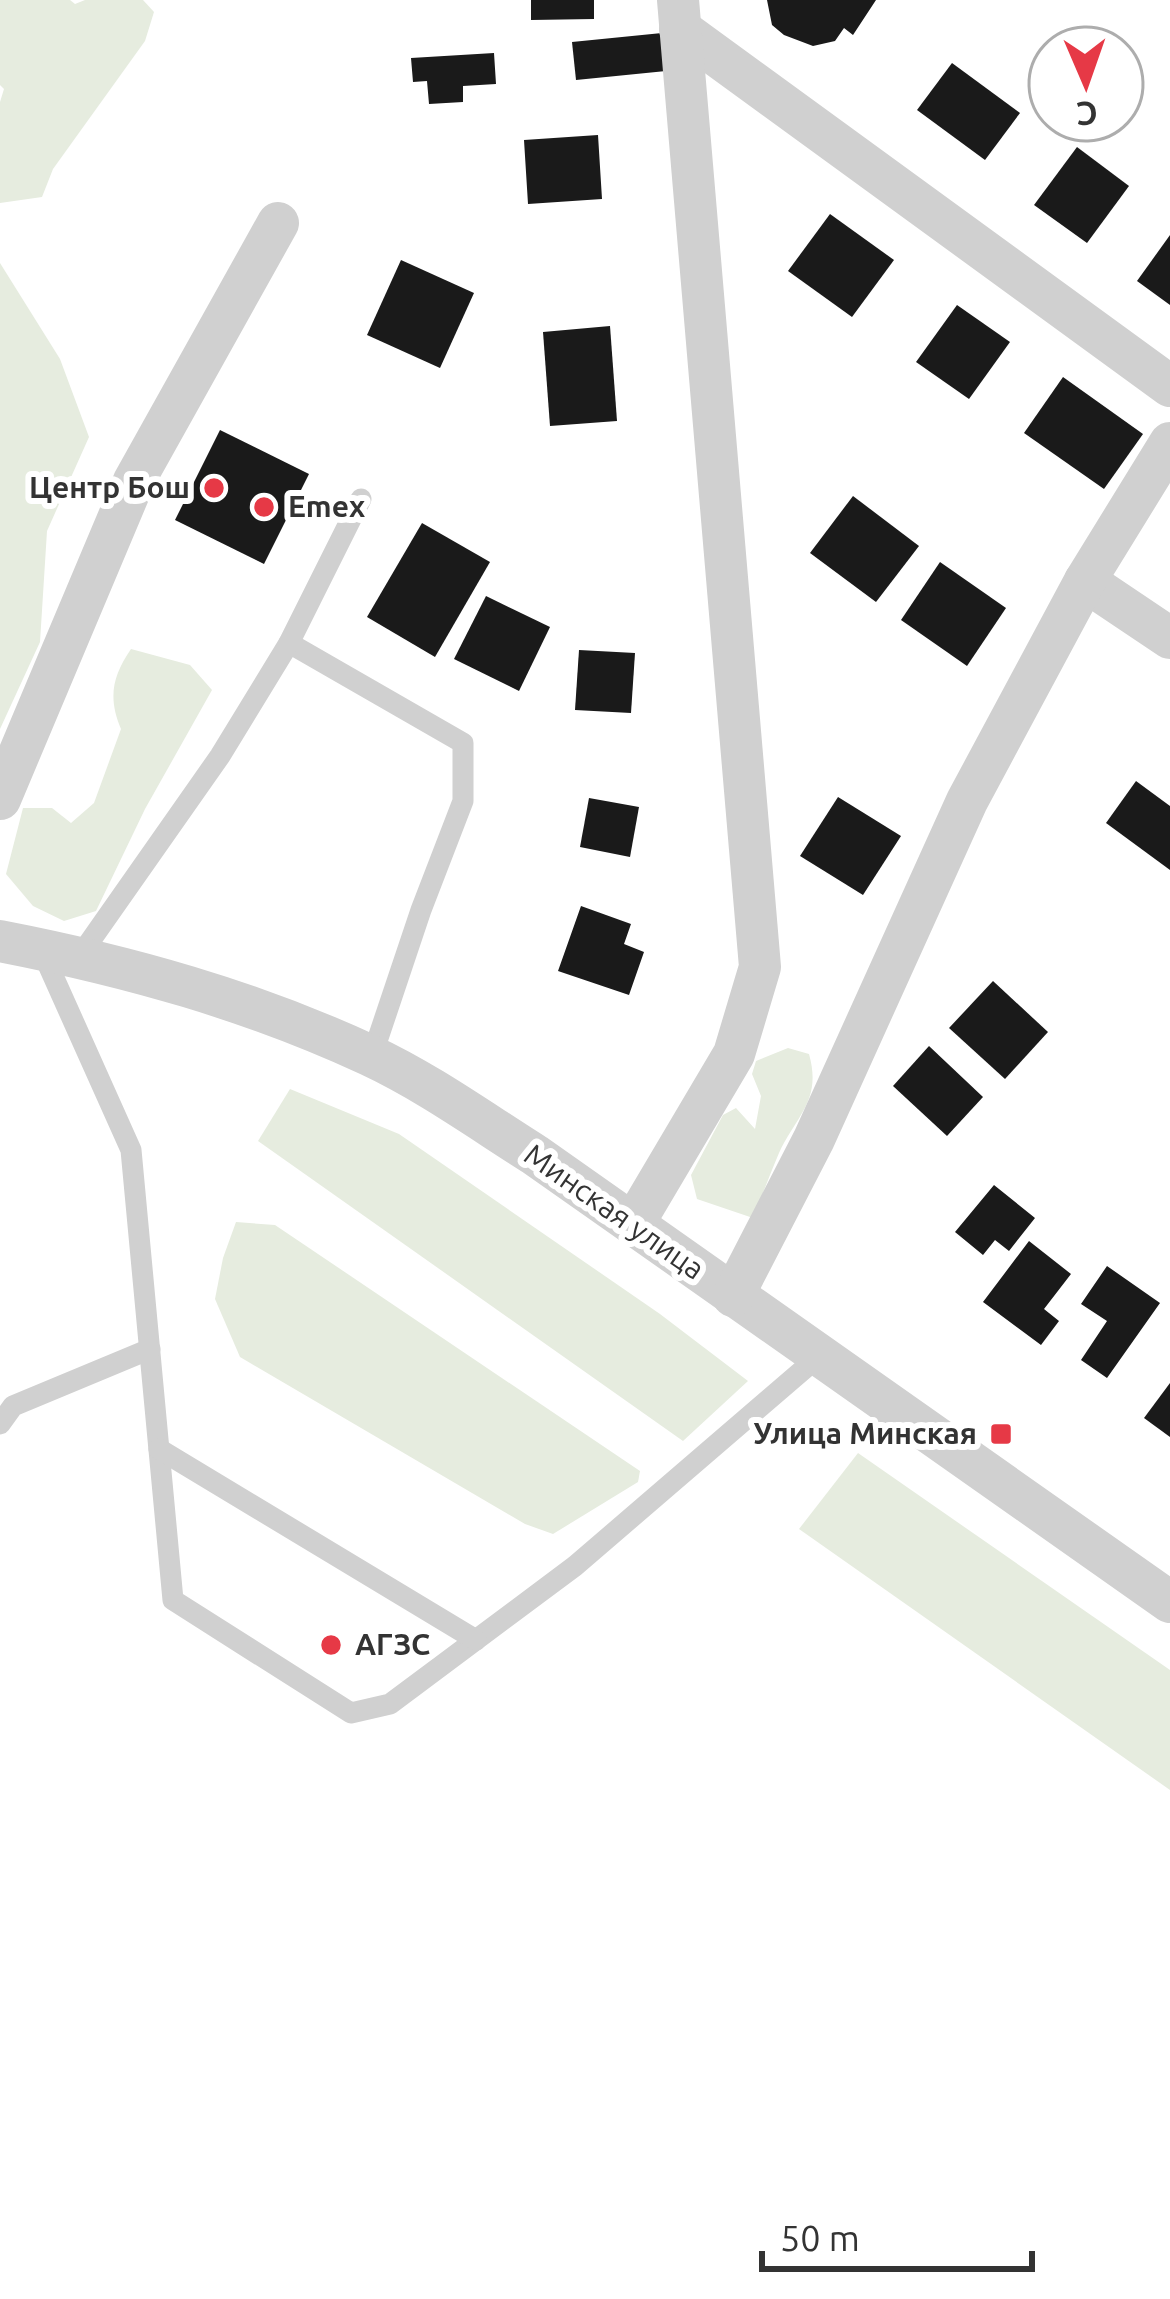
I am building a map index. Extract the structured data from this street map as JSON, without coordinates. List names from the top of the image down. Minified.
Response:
{"streets":{"street":["Минская улица"]},"places":{"other":["Центр Бош","Emex","АГЗС"],"transit":["Улица Минская"]},"scale_bar":"50 m","north":"bottom"}
